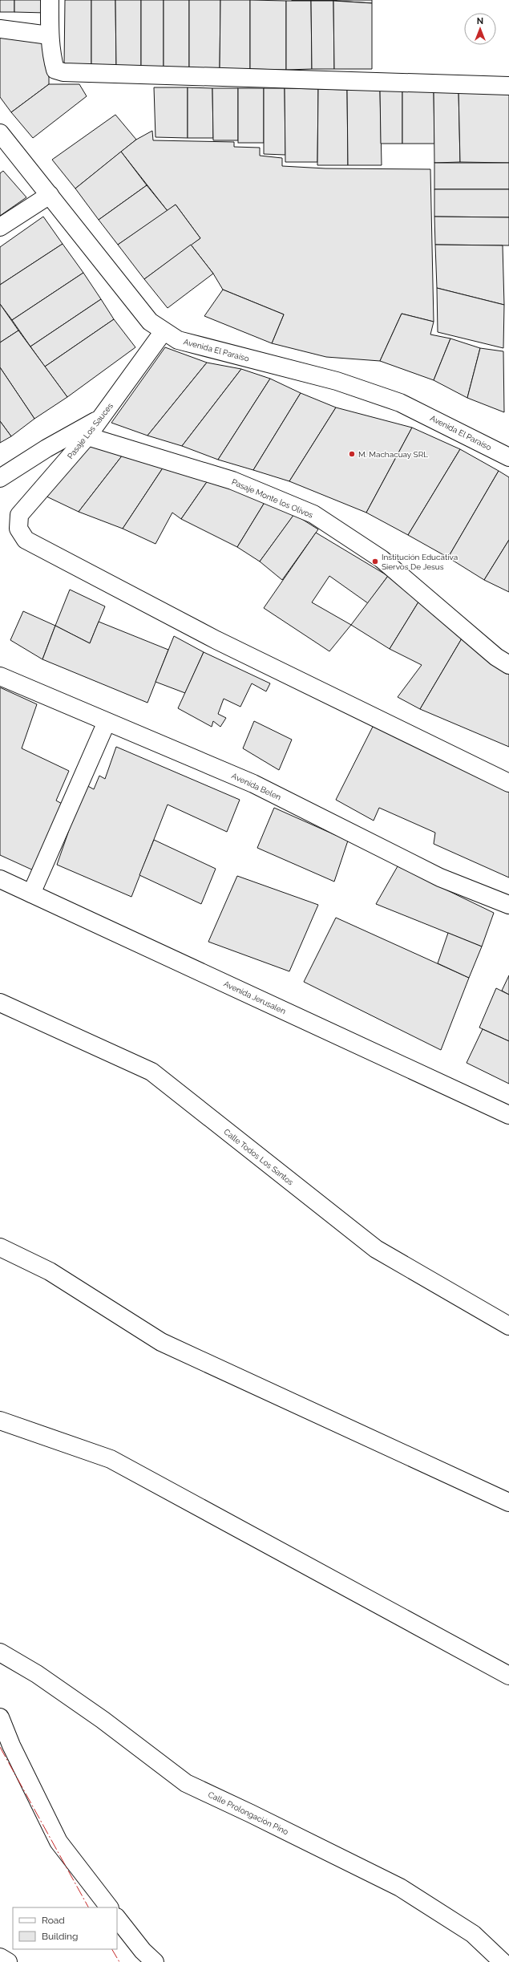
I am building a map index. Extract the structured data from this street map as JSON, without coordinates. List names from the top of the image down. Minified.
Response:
{"streets":{"street":["Avenida El Paraíso","Pasaje Los Sauces","Pasaje Monte los Olivos","Avenida Belen","Avenida Jerusalen","Calle Todos Los Santos","Calle Prolongación Pino"]},"crossings":[["Avenida El Paraíso","Pasaje Los Sauces"],["Pasaje Los Sauces","Pasaje Monte los Olivos"]],"places":["M. Machacuay SRL","Institución Educativa Siervos De Jesus"],"legend":["Road","Building"],"north":"top"}
